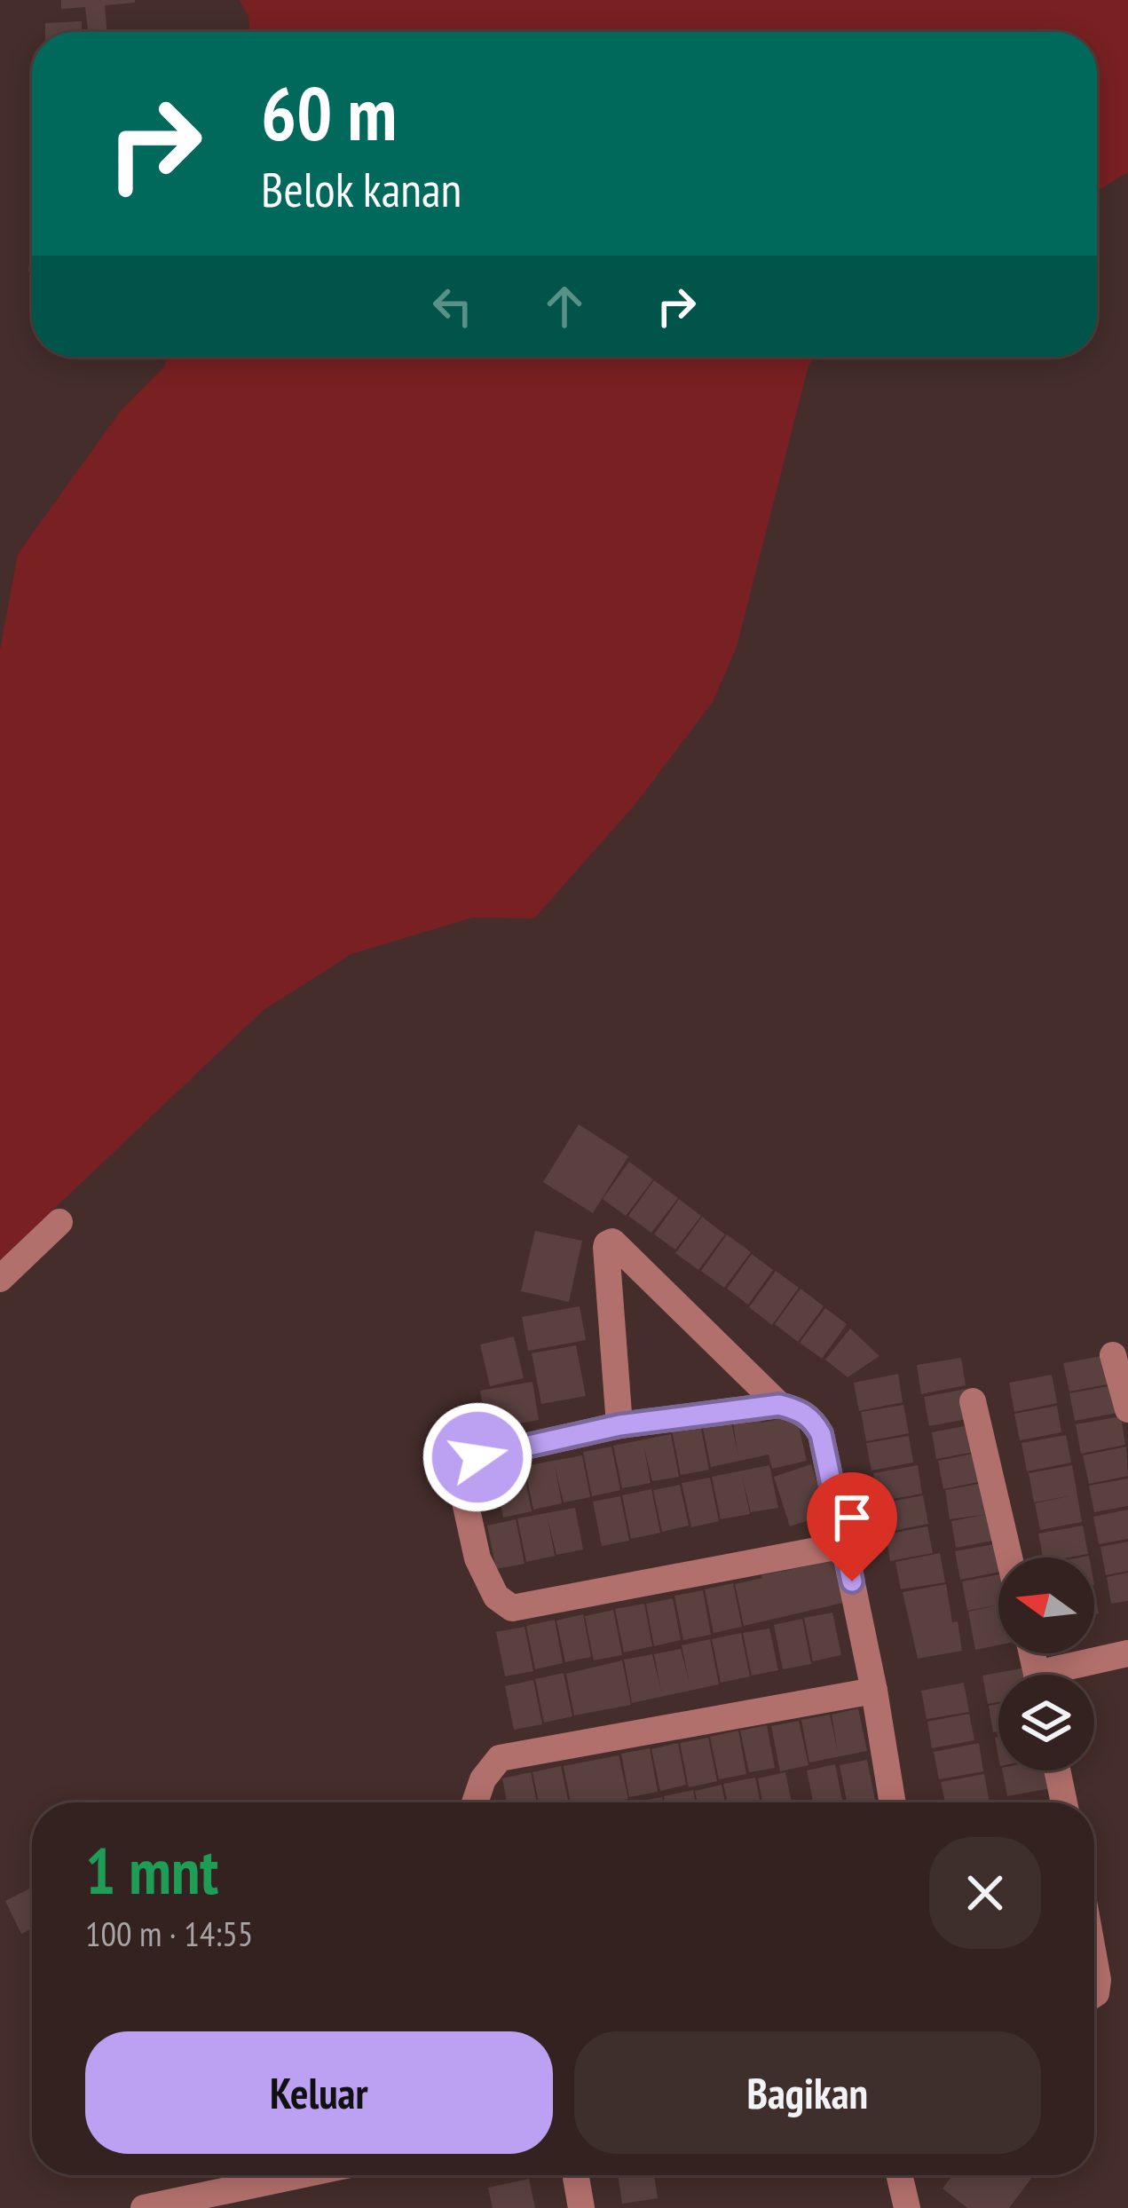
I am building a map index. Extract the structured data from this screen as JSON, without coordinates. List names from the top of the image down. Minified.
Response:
{"north":"left","page":{"turn":["60 m","Belok kanan"],"heading":["1 mnt","100 m · 14:55"],"buttons":["Keluar","Bagikan"]}}
